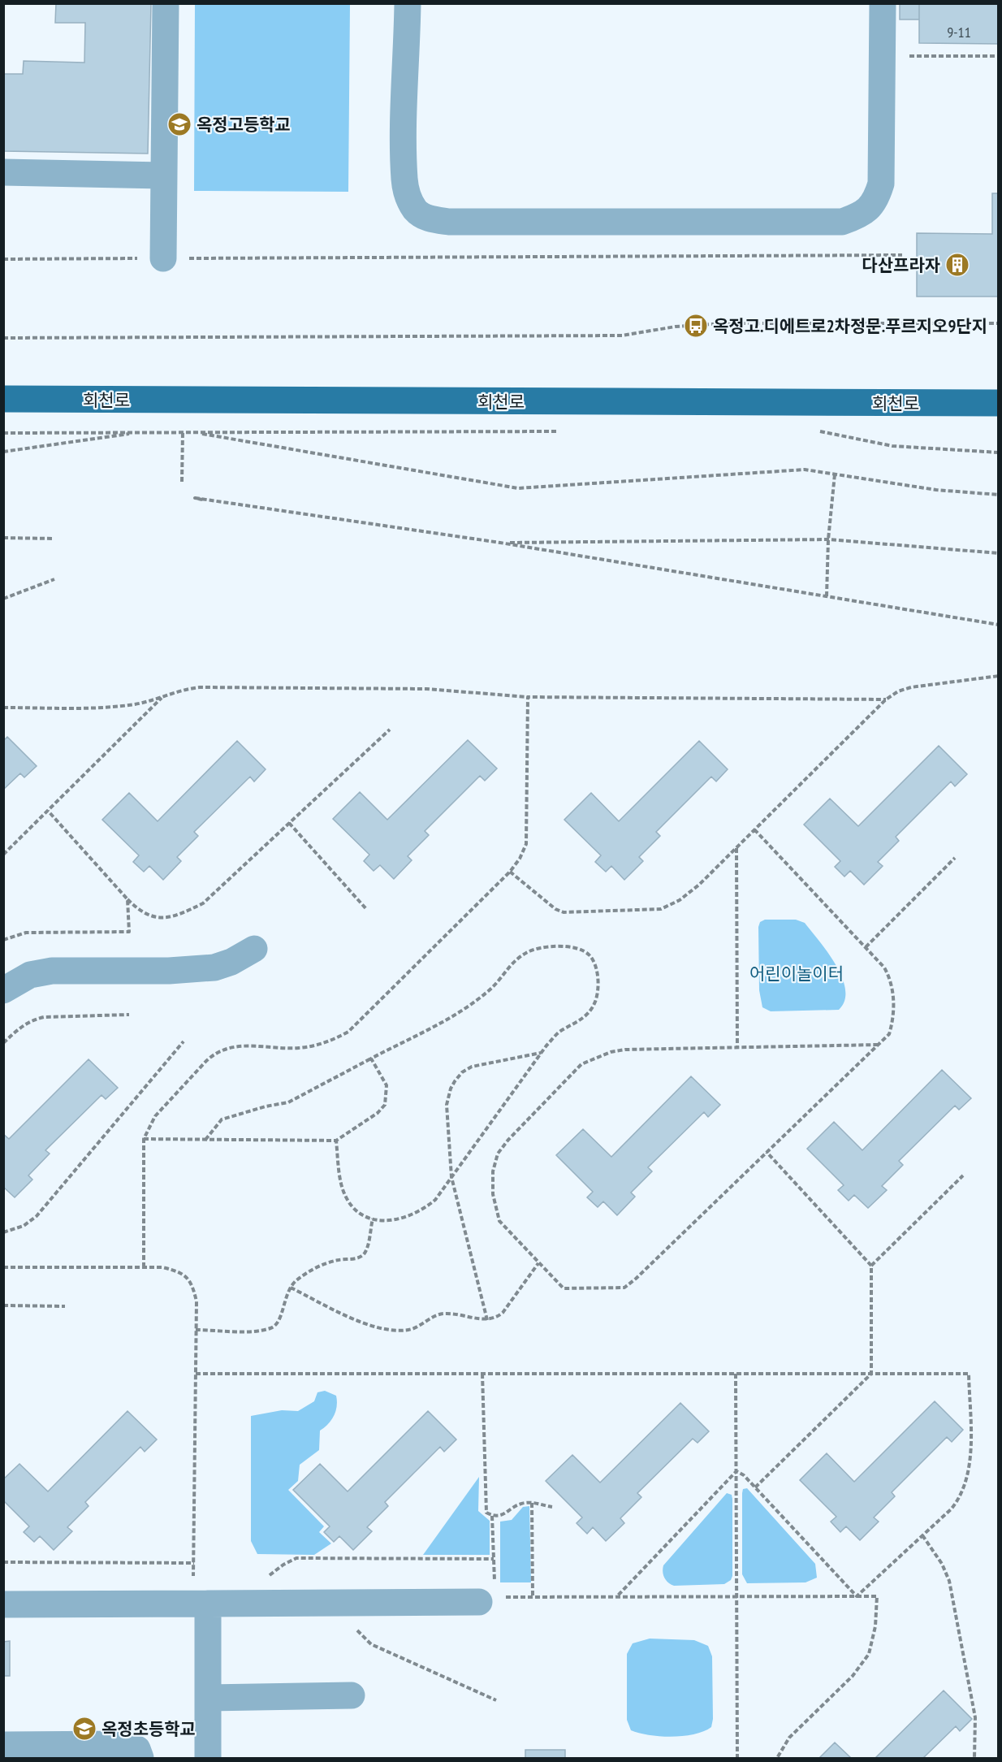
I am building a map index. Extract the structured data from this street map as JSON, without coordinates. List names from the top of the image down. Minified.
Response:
{"streets":{"main road":["회천로"]},"parks":["어린이놀이터"],"places":{"school or university":["옥정고등학교","옥정초등학교"],"building":["다산프라자"],"bus stop":["옥정고.디에트로2차정문.푸르지오9단지"]},"house_numbers":["9-11"]}
